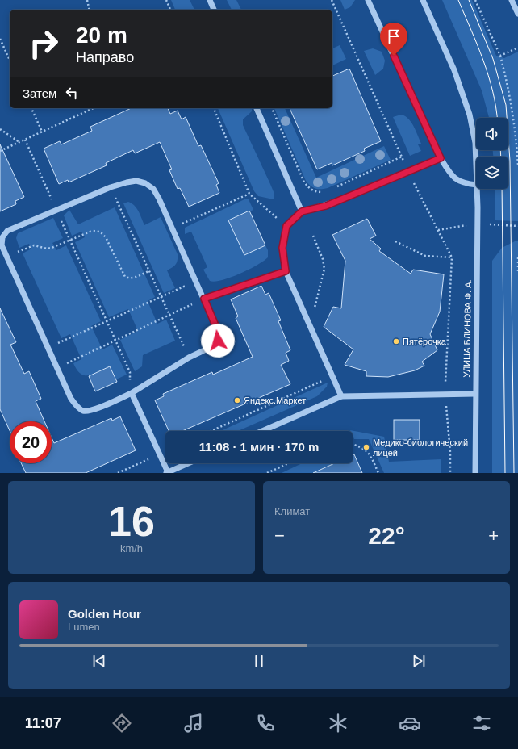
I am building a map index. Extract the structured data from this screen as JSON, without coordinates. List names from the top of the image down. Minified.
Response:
{"streets":{"street":["УЛИЦА БЛИНОВА Ф. А."]},"places":["Пятёрочка","Яндекс.Маркет","Медико-биологический лицей"],"page":{"turn":["20 m","Направо"],"then":"Затем","limit":"20","trip":"11:08 · 1 мин · 170 m","tile":[["16","km/h"],"Климат"],"heat":["−","22°","+"],"song":["Golden Hour","Lumen"],"tabs":"11:07"}}
